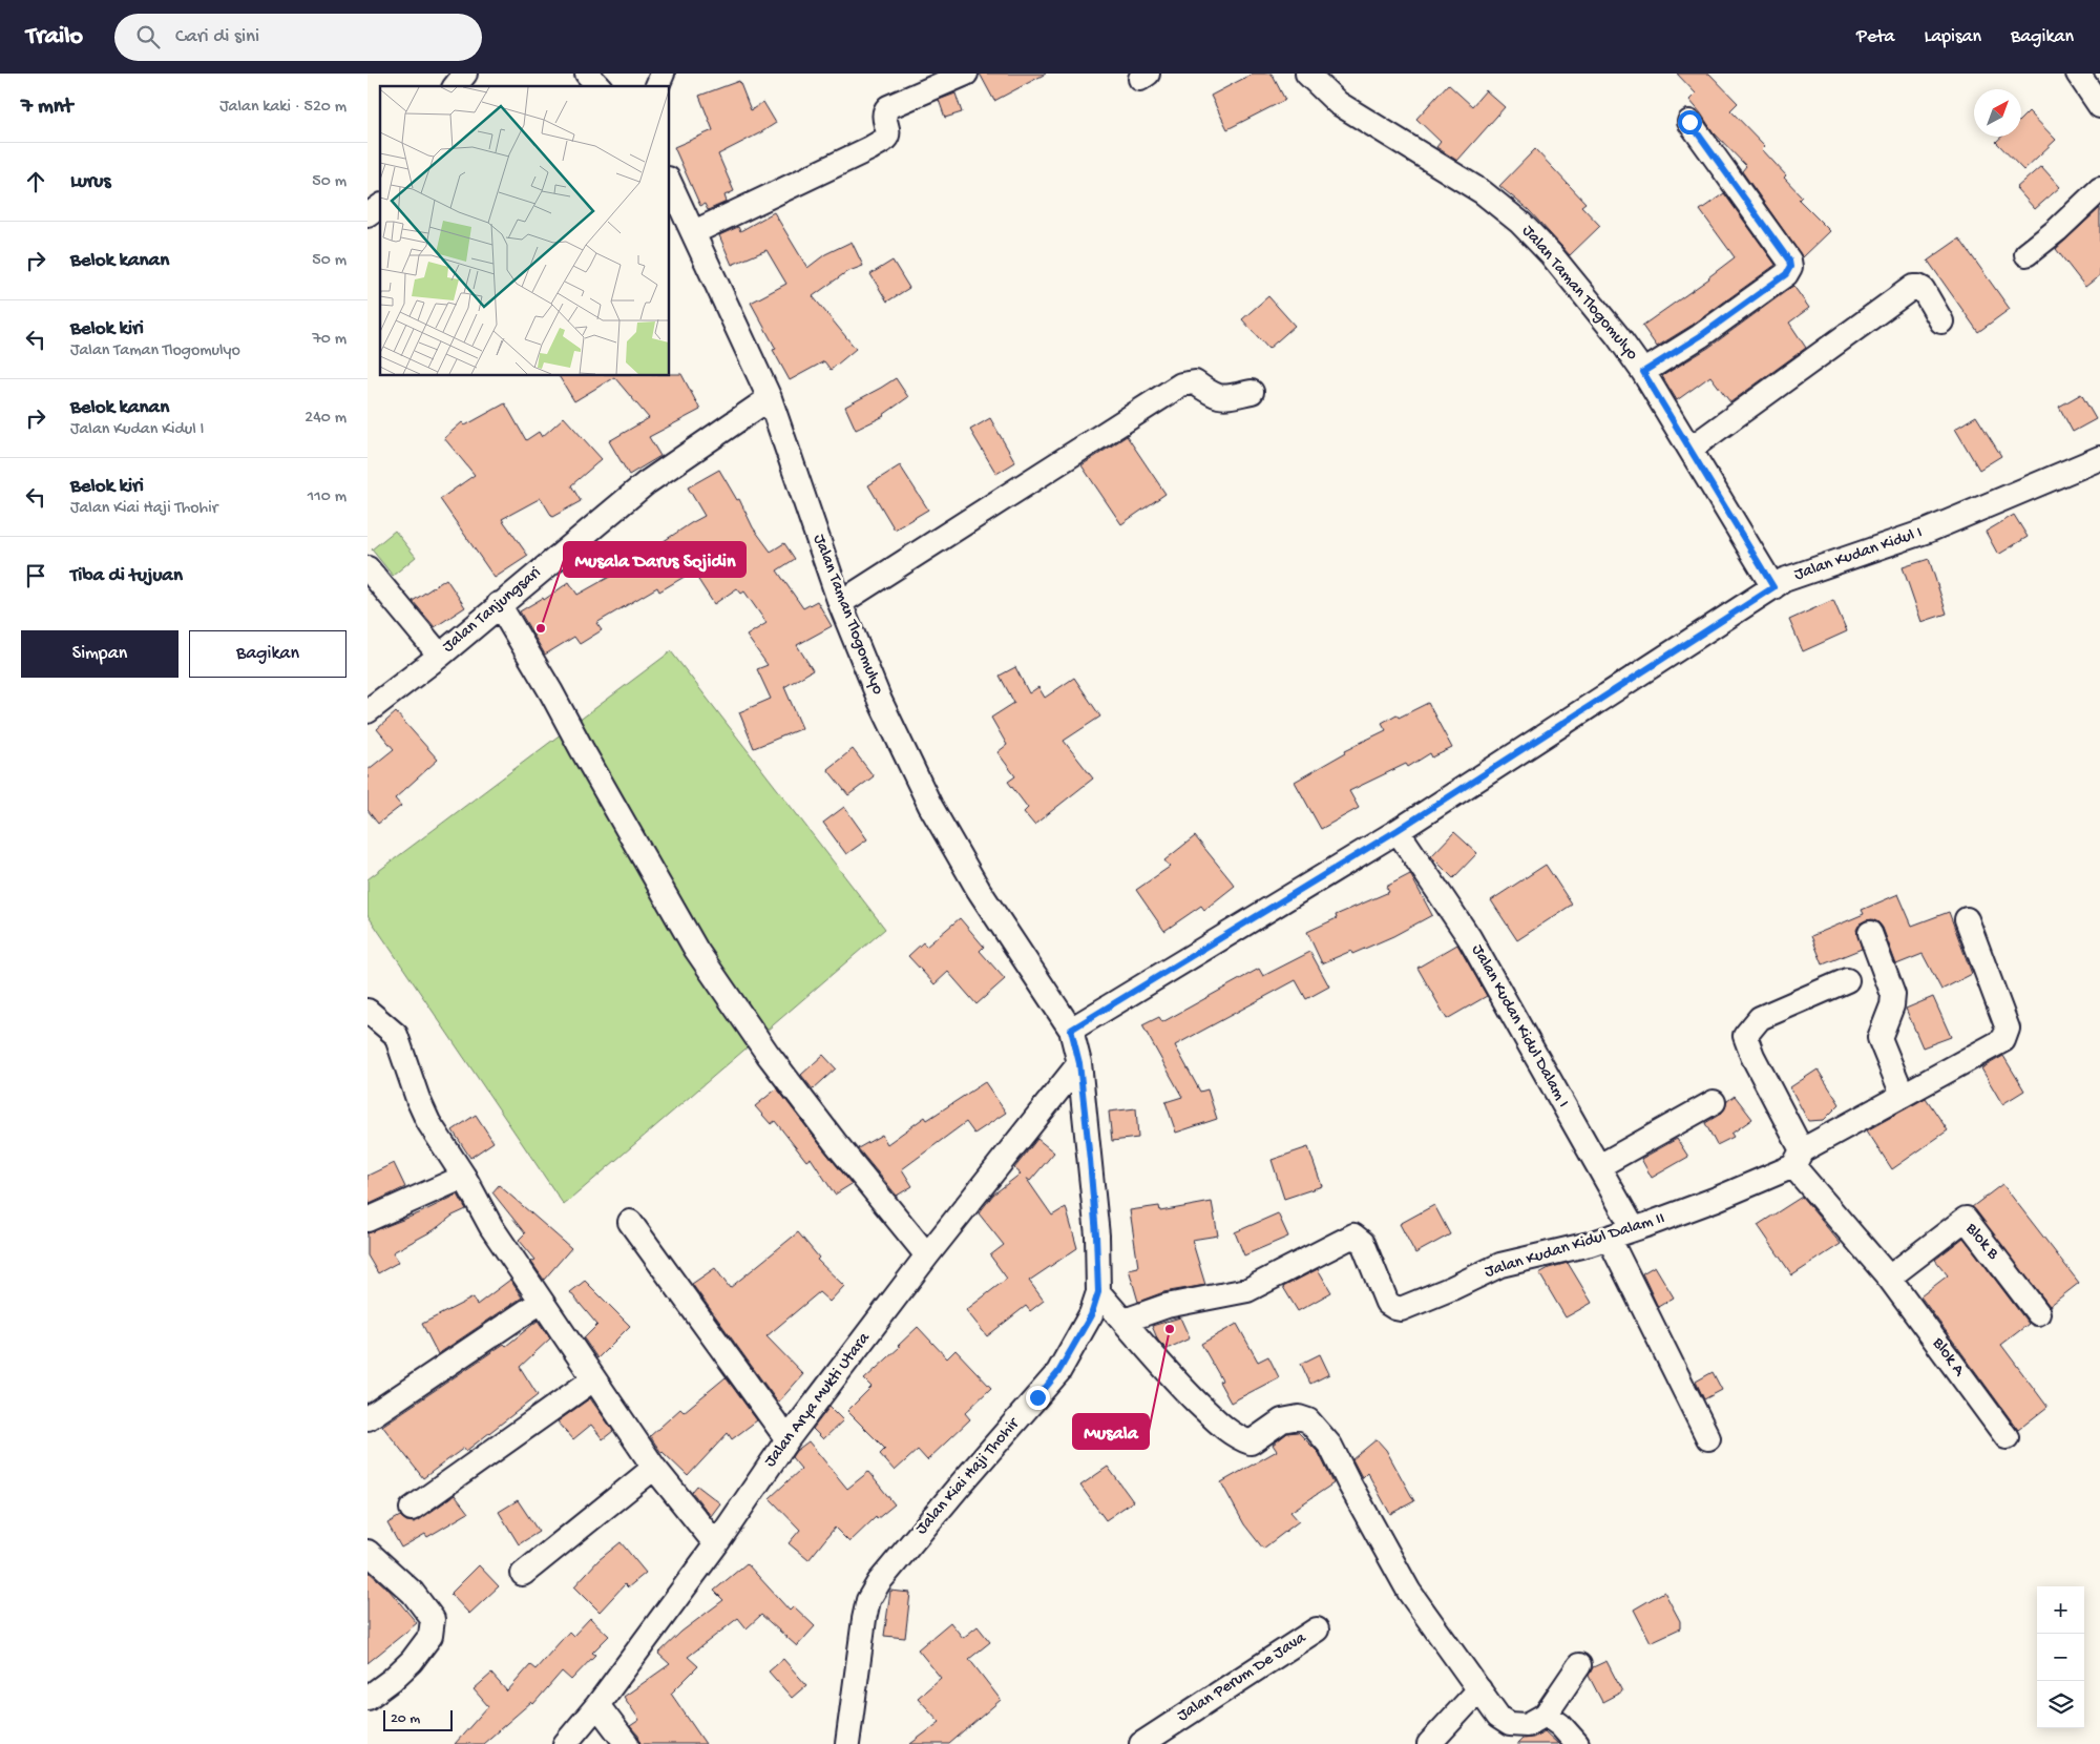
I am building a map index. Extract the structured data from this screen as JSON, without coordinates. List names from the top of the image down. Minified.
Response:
{"streets":{"street":["Jalan Taman Tlogomulyo","Jalan Kudan Kidul I","Jalan Tanjungsari","Jalan Kudan Kidul Dalam I","Blok B","Jalan Kudan Kidul Dalam II","Blok A","Jalan Arya Mukti Utara","Jalan Kiai Haji Thohir","Jalan Perum De Java"]},"crossings":[["Jalan Taman Tlogomulyo","Jalan Kudan Kidul I"],["Jalan Taman Tlogomulyo","Jalan Tanjungsari"],["Jalan Taman Tlogomulyo","Jalan Kiai Haji Thohir"],["Jalan Kudan Kidul I","Jalan Kudan Kidul Dalam I"],["Jalan Kudan Kidul I","Jalan Kiai Haji Thohir"],["Jalan Kudan Kidul Dalam I","Jalan Kudan Kidul Dalam II"],["Blok B","Blok A"],["Jalan Kudan Kidul Dalam II","Blok A"],["Jalan Arya Mukti Utara","Jalan Kiai Haji Thohir"]],"places":["Musala Darus Sojidin","Musala"],"scale_bar":"20 m","north":"top right","page":{"header":"Trailo","search":"Cari di sini","nav":["Peta","Lapisan","Bagikan"],"heading":["7 mnt","Jalan kaki · 520 m"],"list":[["Lurus","50 m"],["Belok kanan","50 m"],["Belok kiri","Jalan Taman Tlogomulyo","70 m"],["Belok kanan","Jalan Kudan Kidul I","240 m"],["Belok kiri","Jalan Kiai Haji Thohir","110 m"],"Tiba di tujuan"],"buttons":["Simpan","Bagikan"],"map_buttons":["+","−"],"scale":"20 m"}}
